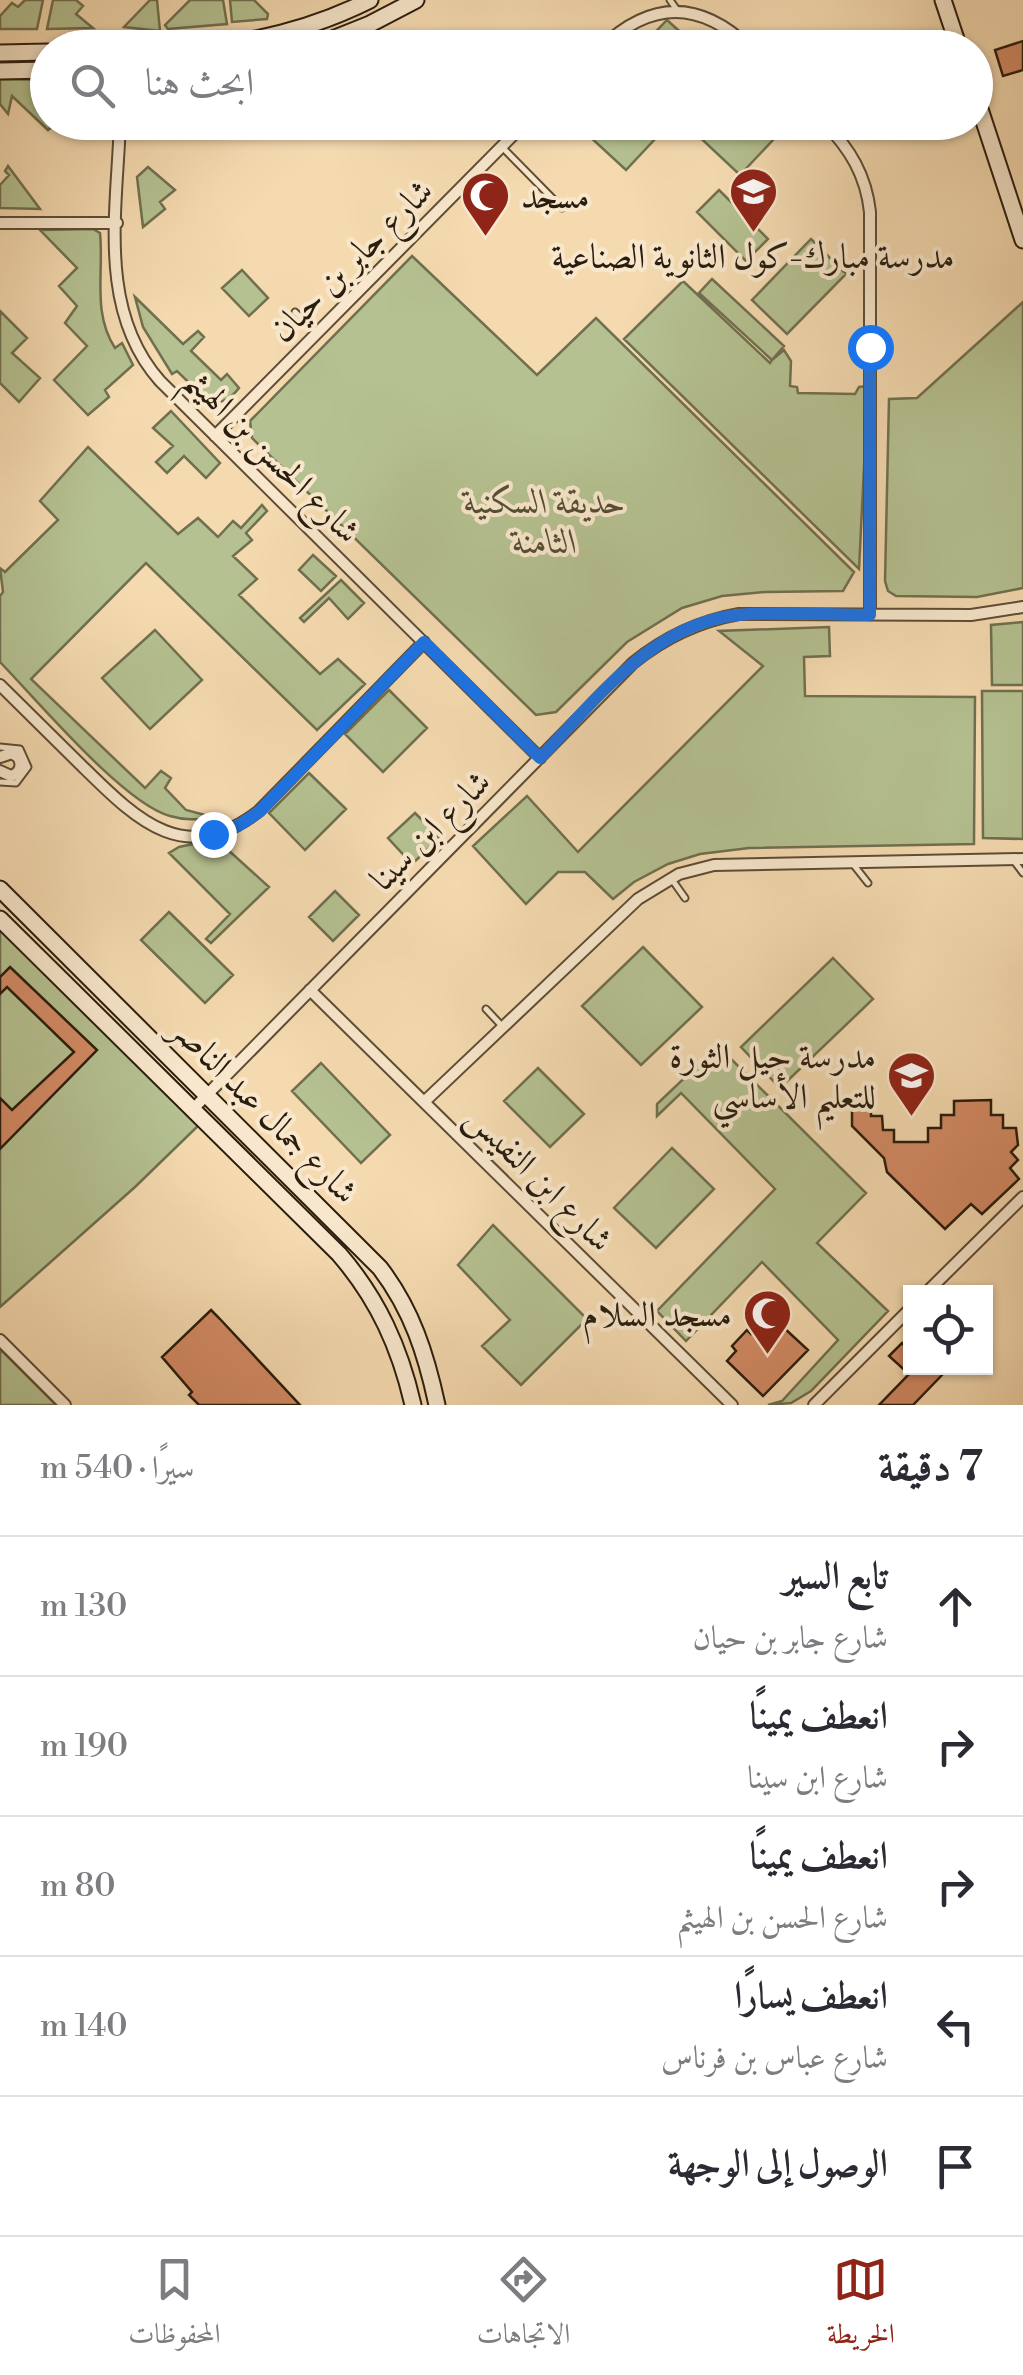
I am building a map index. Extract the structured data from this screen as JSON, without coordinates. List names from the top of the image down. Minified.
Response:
{"streets":{"main road":["شارع جمال عبد الناصر"],"street":["شارع جابر بن حيان","شارع الحسن بن الهيثم","شارع ابن سينا","شارع ابن النفيس"]},"crossings":[["شارع جابر بن حيان","شارع الحسن بن الهيثم"],["شارع الحسن بن الهيثم","شارع ابن سينا"],["شارع ابن سينا","شارع جمال عبد الناصر"],["شارع ابن سينا","شارع ابن النفيس"]],"parks":["حديقة السكنية الثامنة"],"places":{"school or university":["مدرسة مبارك-كول الثانوية الصناعية","مدرسة جيل الثورة للتعليم الأساسي"],"mosque":["مسجد","مسجد السلام"]},"page":{"search":"ابحث هنا","heading":["7 دقيقة","سيرًا · 540 m"],"list":[["تابع السير","شارع جابر بن حيان","130 m"],["انعطف يمينًا","شارع ابن سينا","190 m"],["انعطف يمينًا","شارع الحسن بن الهيثم","80 m"],["انعطف يسارًا","شارع عباس بن فرناس","140 m"],"الوصول إلى الوجهة"],"nav":["الخريطة","الاتجاهات","المحفوظات"]}}
